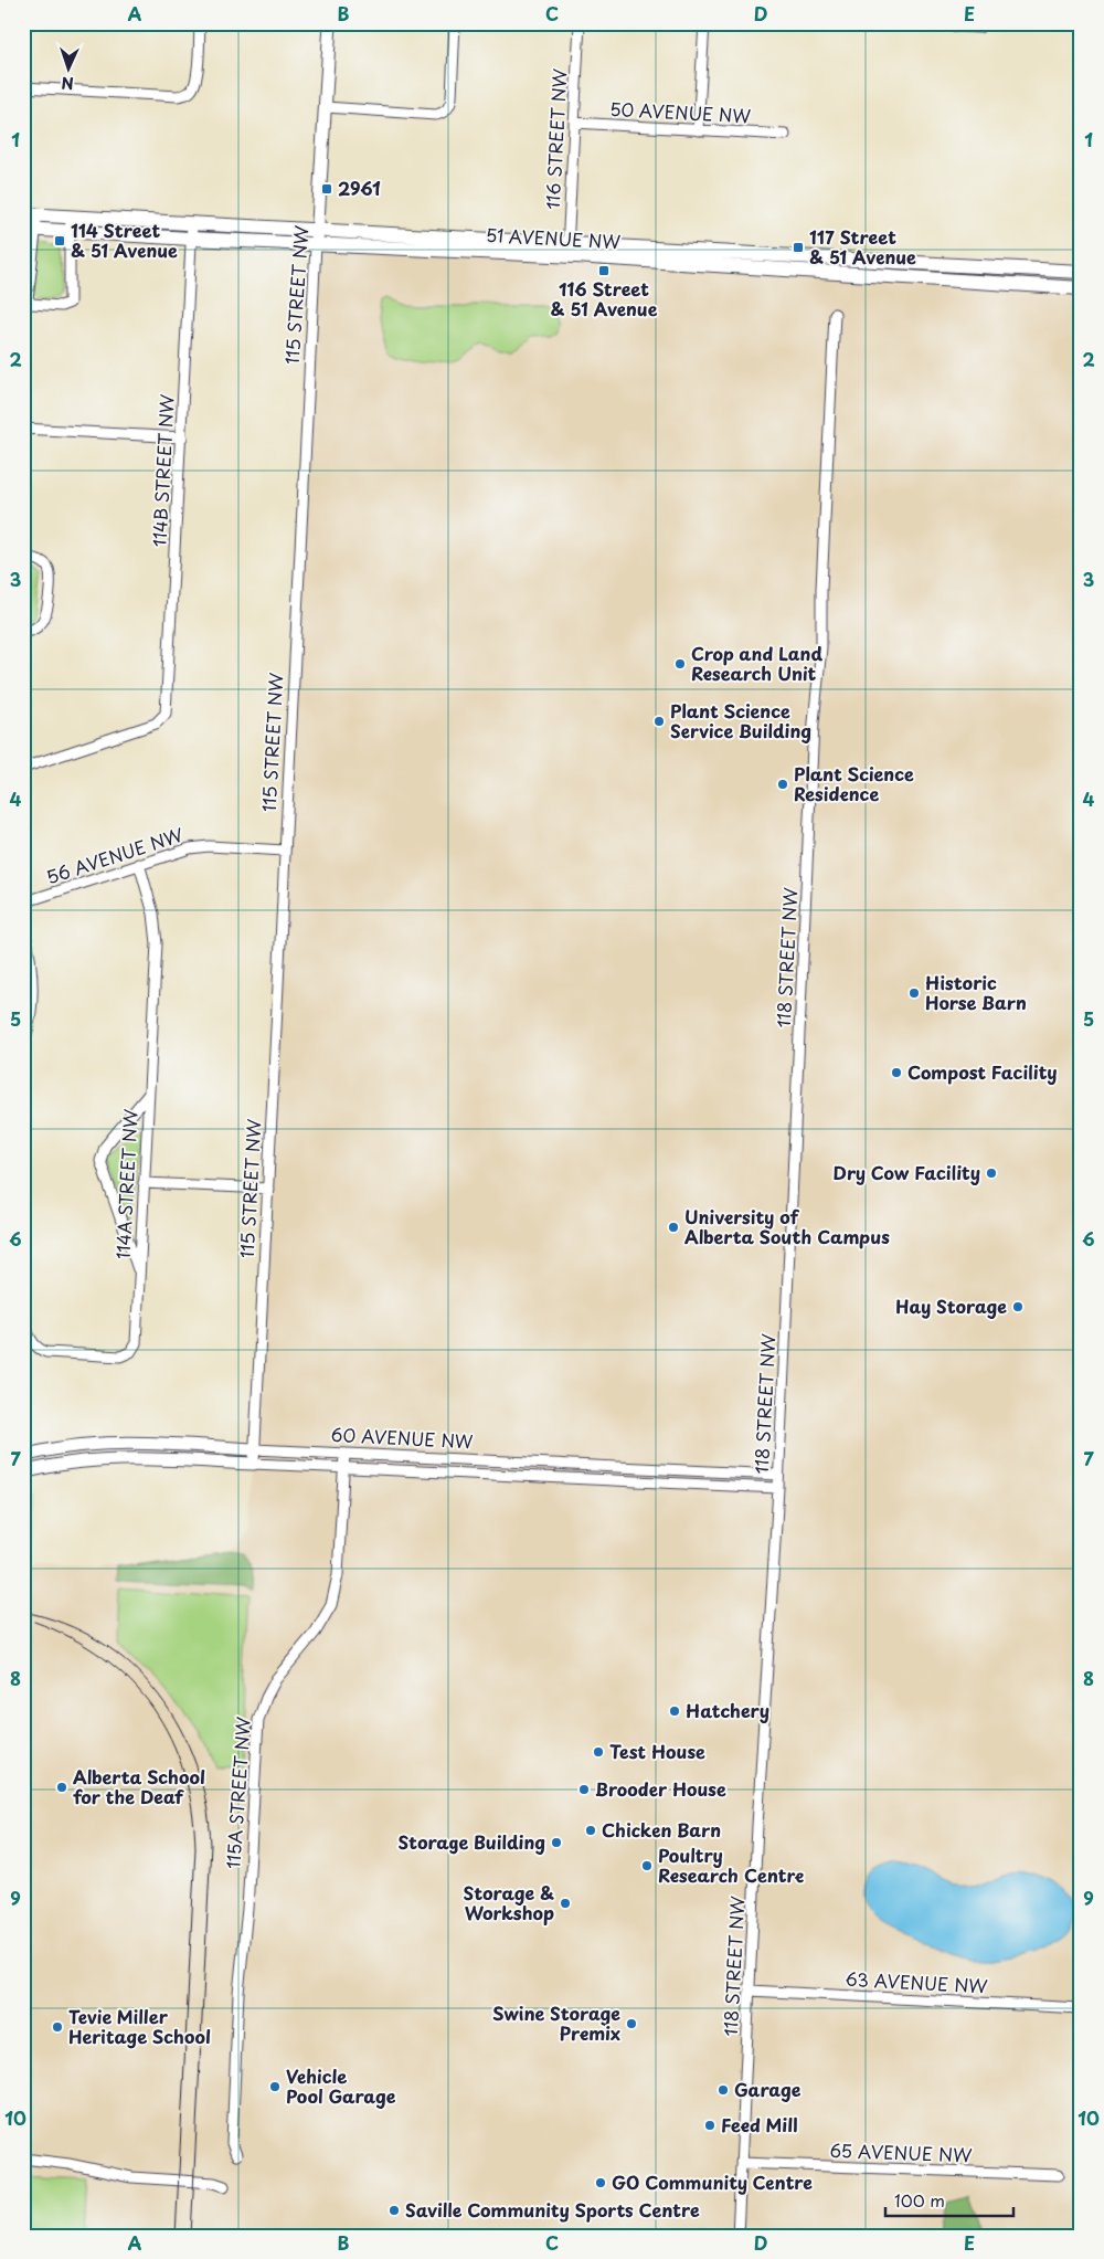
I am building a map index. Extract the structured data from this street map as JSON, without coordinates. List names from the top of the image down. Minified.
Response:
{"streets":{"main road":["51 AVENUE NW"],"street":["50 AVENUE NW","116 STREET NW","115 STREET NW","114B STREET NW","56 AVENUE NW","118 STREET NW","114A STREET NW","60 AVENUE NW","115A STREET NW","63 AVENUE NW","65 AVENUE NW"]},"crossings":[["50 AVENUE NW","116 STREET NW"],["116 STREET NW","51 AVENUE NW"],["51 AVENUE NW","115 STREET NW"],["51 AVENUE NW","114B STREET NW"],["115 STREET NW","56 AVENUE NW"],["115 STREET NW","60 AVENUE NW"],["56 AVENUE NW","114A STREET NW"],["118 STREET NW","60 AVENUE NW"],["118 STREET NW","63 AVENUE NW"],["118 STREET NW","65 AVENUE NW"],["60 AVENUE NW","115A STREET NW"]],"places":{"transit":["2961","114 Street & 51 Avenue","117 Street & 51 Avenue","116 Street & 51 Avenue"],"other":["Crop and Land Research Unit","Plant Science Service Building","Plant Science Residence","Historic Horse Barn","Compost Facility","Dry Cow Facility","University of Alberta South Campus","Hay Storage","Hatchery","Test House","Alberta School for the Deaf","Brooder House","Chicken Barn","Storage Building","Poultry Research Centre","Storage & Workshop","Swine Storage Premix","Tevie Miller Heritage School","Vehicle Pool Garage","Garage","Feed Mill","GO Community Centre","Saville Community Sports Centre"]},"scale_bar":"100 m","north":"bottom","grid":{"columns":["A","B","C","D","E"],"rows":["1","2","3","4","5","6","7","8","9","10"]}}
